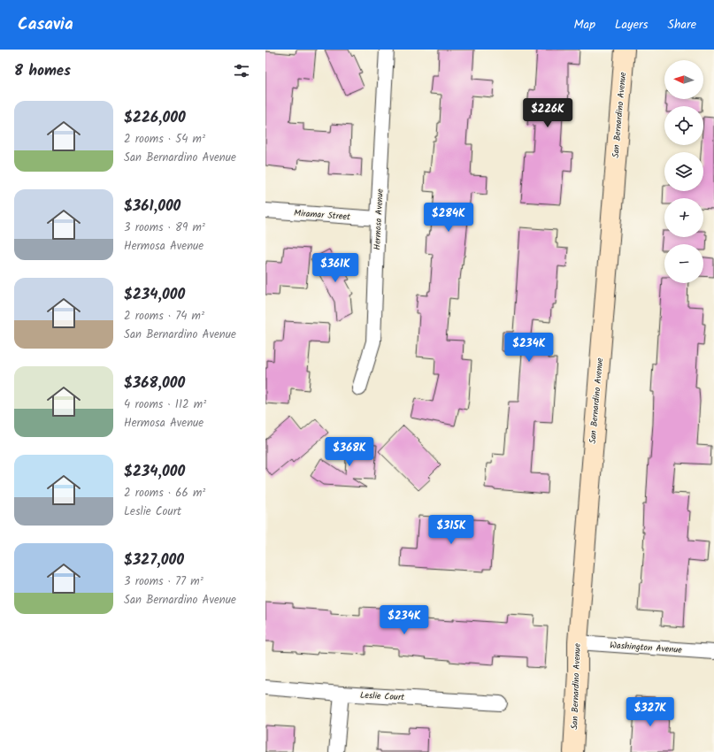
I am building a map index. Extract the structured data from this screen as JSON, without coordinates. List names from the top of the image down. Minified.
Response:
{"streets":{"main road":["San Bernardino Avenue"],"street":["Miramar Street","Hermosa Avenue","Washington Avenue","Leslie Court"]},"crossings":[["San Bernardino Avenue","Washington Avenue"],["Miramar Street","Hermosa Avenue"]],"north":"left","page":{"header":"Casavia","nav":["Map","Layers","Share"],"heading":"8 homes","map_buttons":["+","−"],"list":[{"name":"$226,000","note":"2 rooms · 54 m² · San Bernardino Avenue"},{"name":"$361,000","note":"3 rooms · 89 m² · Hermosa Avenue"},{"name":"$234,000","note":"2 rooms · 74 m² · San Bernardino Avenue"},{"name":"$368,000","note":"4 rooms · 112 m² · Hermosa Avenue"},{"name":"$234,000","note":"2 rooms · 66 m² · Leslie Court"},{"name":"$327,000","note":"3 rooms · 77 m² · San Bernardino Avenue"}],"price":["$226K","$284K","$361K","$234K","$368K","$315K","$234K","$327K"]}}
